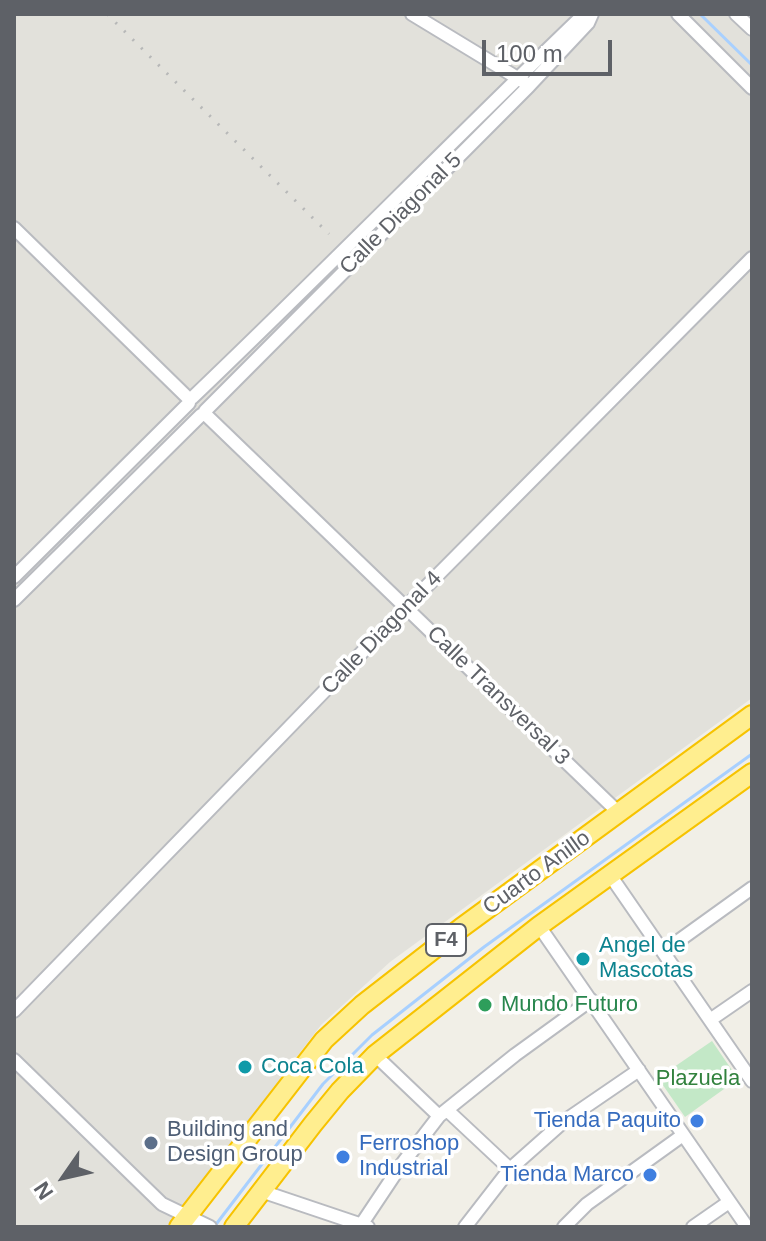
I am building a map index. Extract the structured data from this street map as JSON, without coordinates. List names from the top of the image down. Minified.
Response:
{"streets":{"highway":["Cuarto Anillo","F4"],"street":["Calle Diagonal 5","Calle Diagonal 4","Calle Transversal 3"]},"crossings":[["Calle Diagonal 5","Calle Transversal 3"],["Calle Diagonal 4","Calle Transversal 3"],["Calle Transversal 3","Cuarto Anillo"]],"parks":["Plazuela"],"places":["Angel de Mascotas","Mundo Futuro","Coca Cola","Tienda Paquito","Building and Design Group","Ferroshop Industrial","Tienda Marco"],"scale_bar":"100 m","north":"bottom left"}
